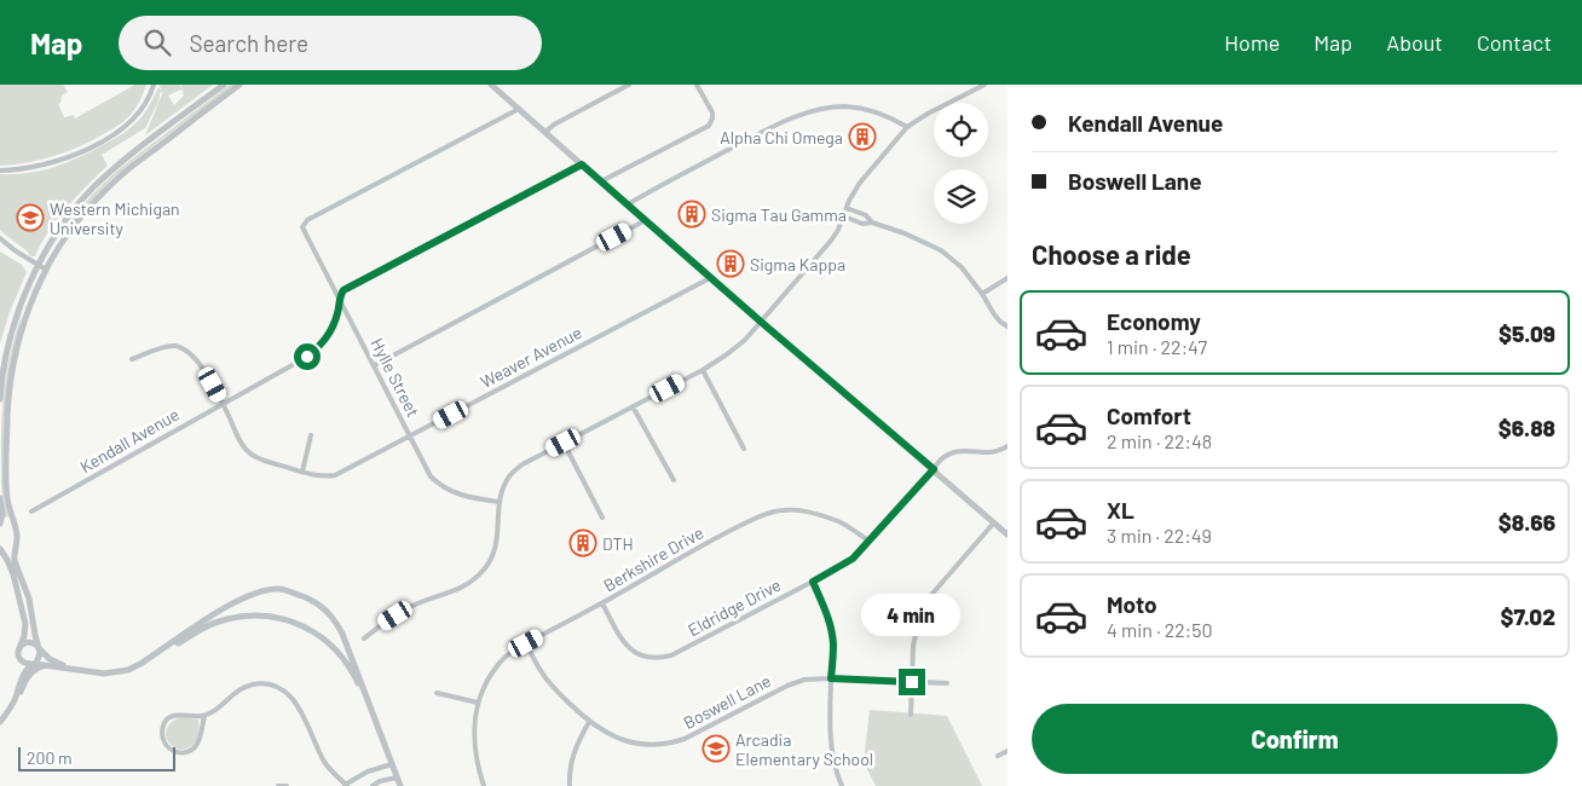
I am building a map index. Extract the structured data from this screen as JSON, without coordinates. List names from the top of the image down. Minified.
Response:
{"streets":{"street":["Weaver Avenue","Hylle Street","Kendall Avenue","Berkshire Drive","Eldridge Drive","Boswell Lane"]},"crossings":[["Weaver Avenue","Hylle Street"],["Weaver Avenue","Kendall Avenue"],["Hylle Street","Kendall Avenue"],["Berkshire Drive","Eldridge Drive"],["Berkshire Drive","Boswell Lane"]],"places":{"building":["Alpha Chi Omega","Sigma Tau Gamma","Sigma Kappa","DTH"],"school or university":["Western Michigan University","Arcadia Elementary School"]},"scale_bar":"200 m","page":{"header":"Map","search":"Search here","nav":["Home","Map","About","Contact"],"banner":["Kendall Avenue","Boswell Lane"],"heading":"Choose a ride","list":[{"name":"Economy","note":"1 min · 22:47","value":"$5.09"},{"name":"Comfort","note":"2 min · 22:48","value":"$6.88"},{"name":"XL","note":"3 min · 22:49","value":"$8.66"},{"name":"Moto","note":"4 min · 22:50","value":"$7.02"}],"bubble":"4 min","buttons":"Confirm","scale":"200 m"}}
